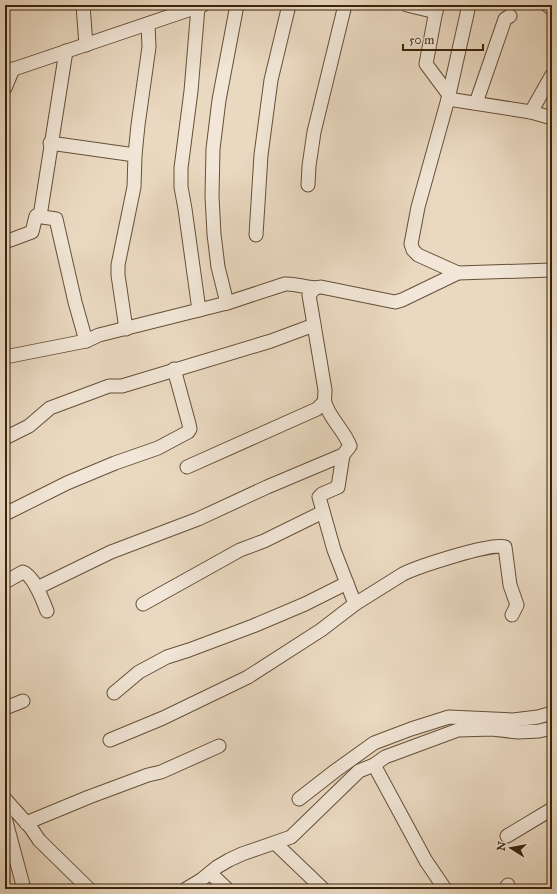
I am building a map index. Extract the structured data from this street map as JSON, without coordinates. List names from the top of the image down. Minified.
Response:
{"scale_bar":"50 m","north":"left"}
